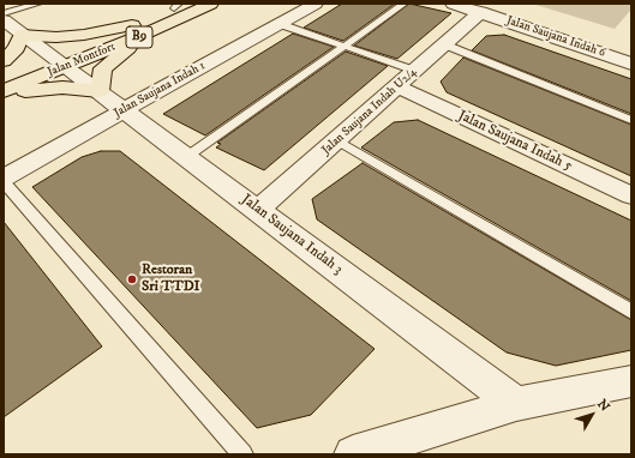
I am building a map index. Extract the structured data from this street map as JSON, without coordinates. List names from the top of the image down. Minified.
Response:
{"streets":{"main road":["B9","Jalan Montfort"],"street":["Jalan Saujana Indah 6","Jalan Saujana Indah 1","Jalan Saujana Indah U2/4","Jalan Saujana Indah 5","Jalan Saujana Indah 3"]},"crossings":[["Jalan Saujana Indah 6","Jalan Saujana Indah U2/4"],["Jalan Montfort","Jalan Saujana Indah 3"],["Jalan Saujana Indah 1","Jalan Saujana Indah 3"],["Jalan Saujana Indah U2/4","Jalan Saujana Indah 5"],["Jalan Saujana Indah U2/4","Jalan Saujana Indah 3"]],"places":["Restoran Sri TTDI"],"north":"top right"}
